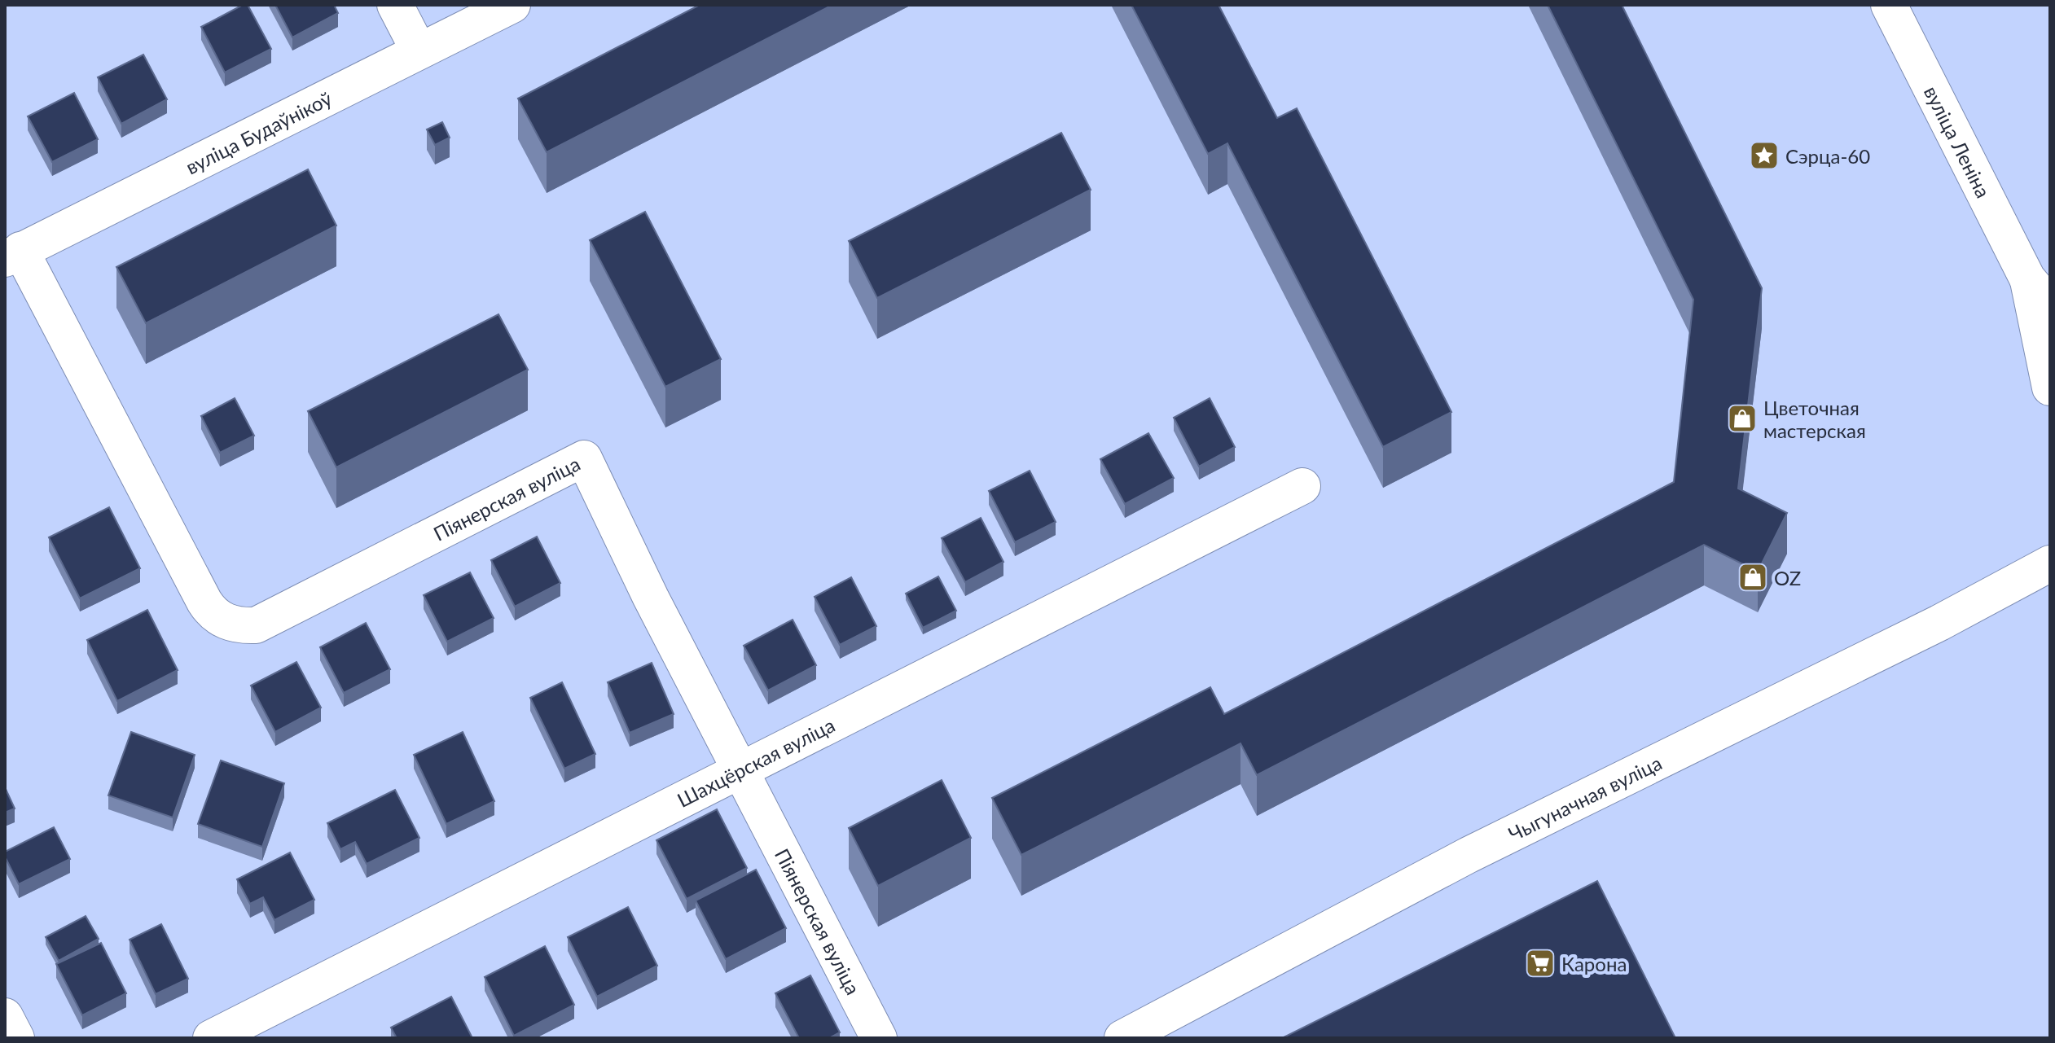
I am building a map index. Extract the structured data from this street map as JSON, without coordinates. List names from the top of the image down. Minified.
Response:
{"streets":{"street":["вуліца Будаўнікоў","вуліца Леніна","Піянерская вуліца","Шахцёрская вуліца","Чыгуначная вуліца"]},"crossings":[["вуліца Будаўнікоў","Піянерская вуліца"],["Піянерская вуліца","Шахцёрская вуліца"]],"places":{"place":["Сэрца-60"],"shop":["Цветочная мастерская","OZ"],"supermarket":["Карона"]}}
